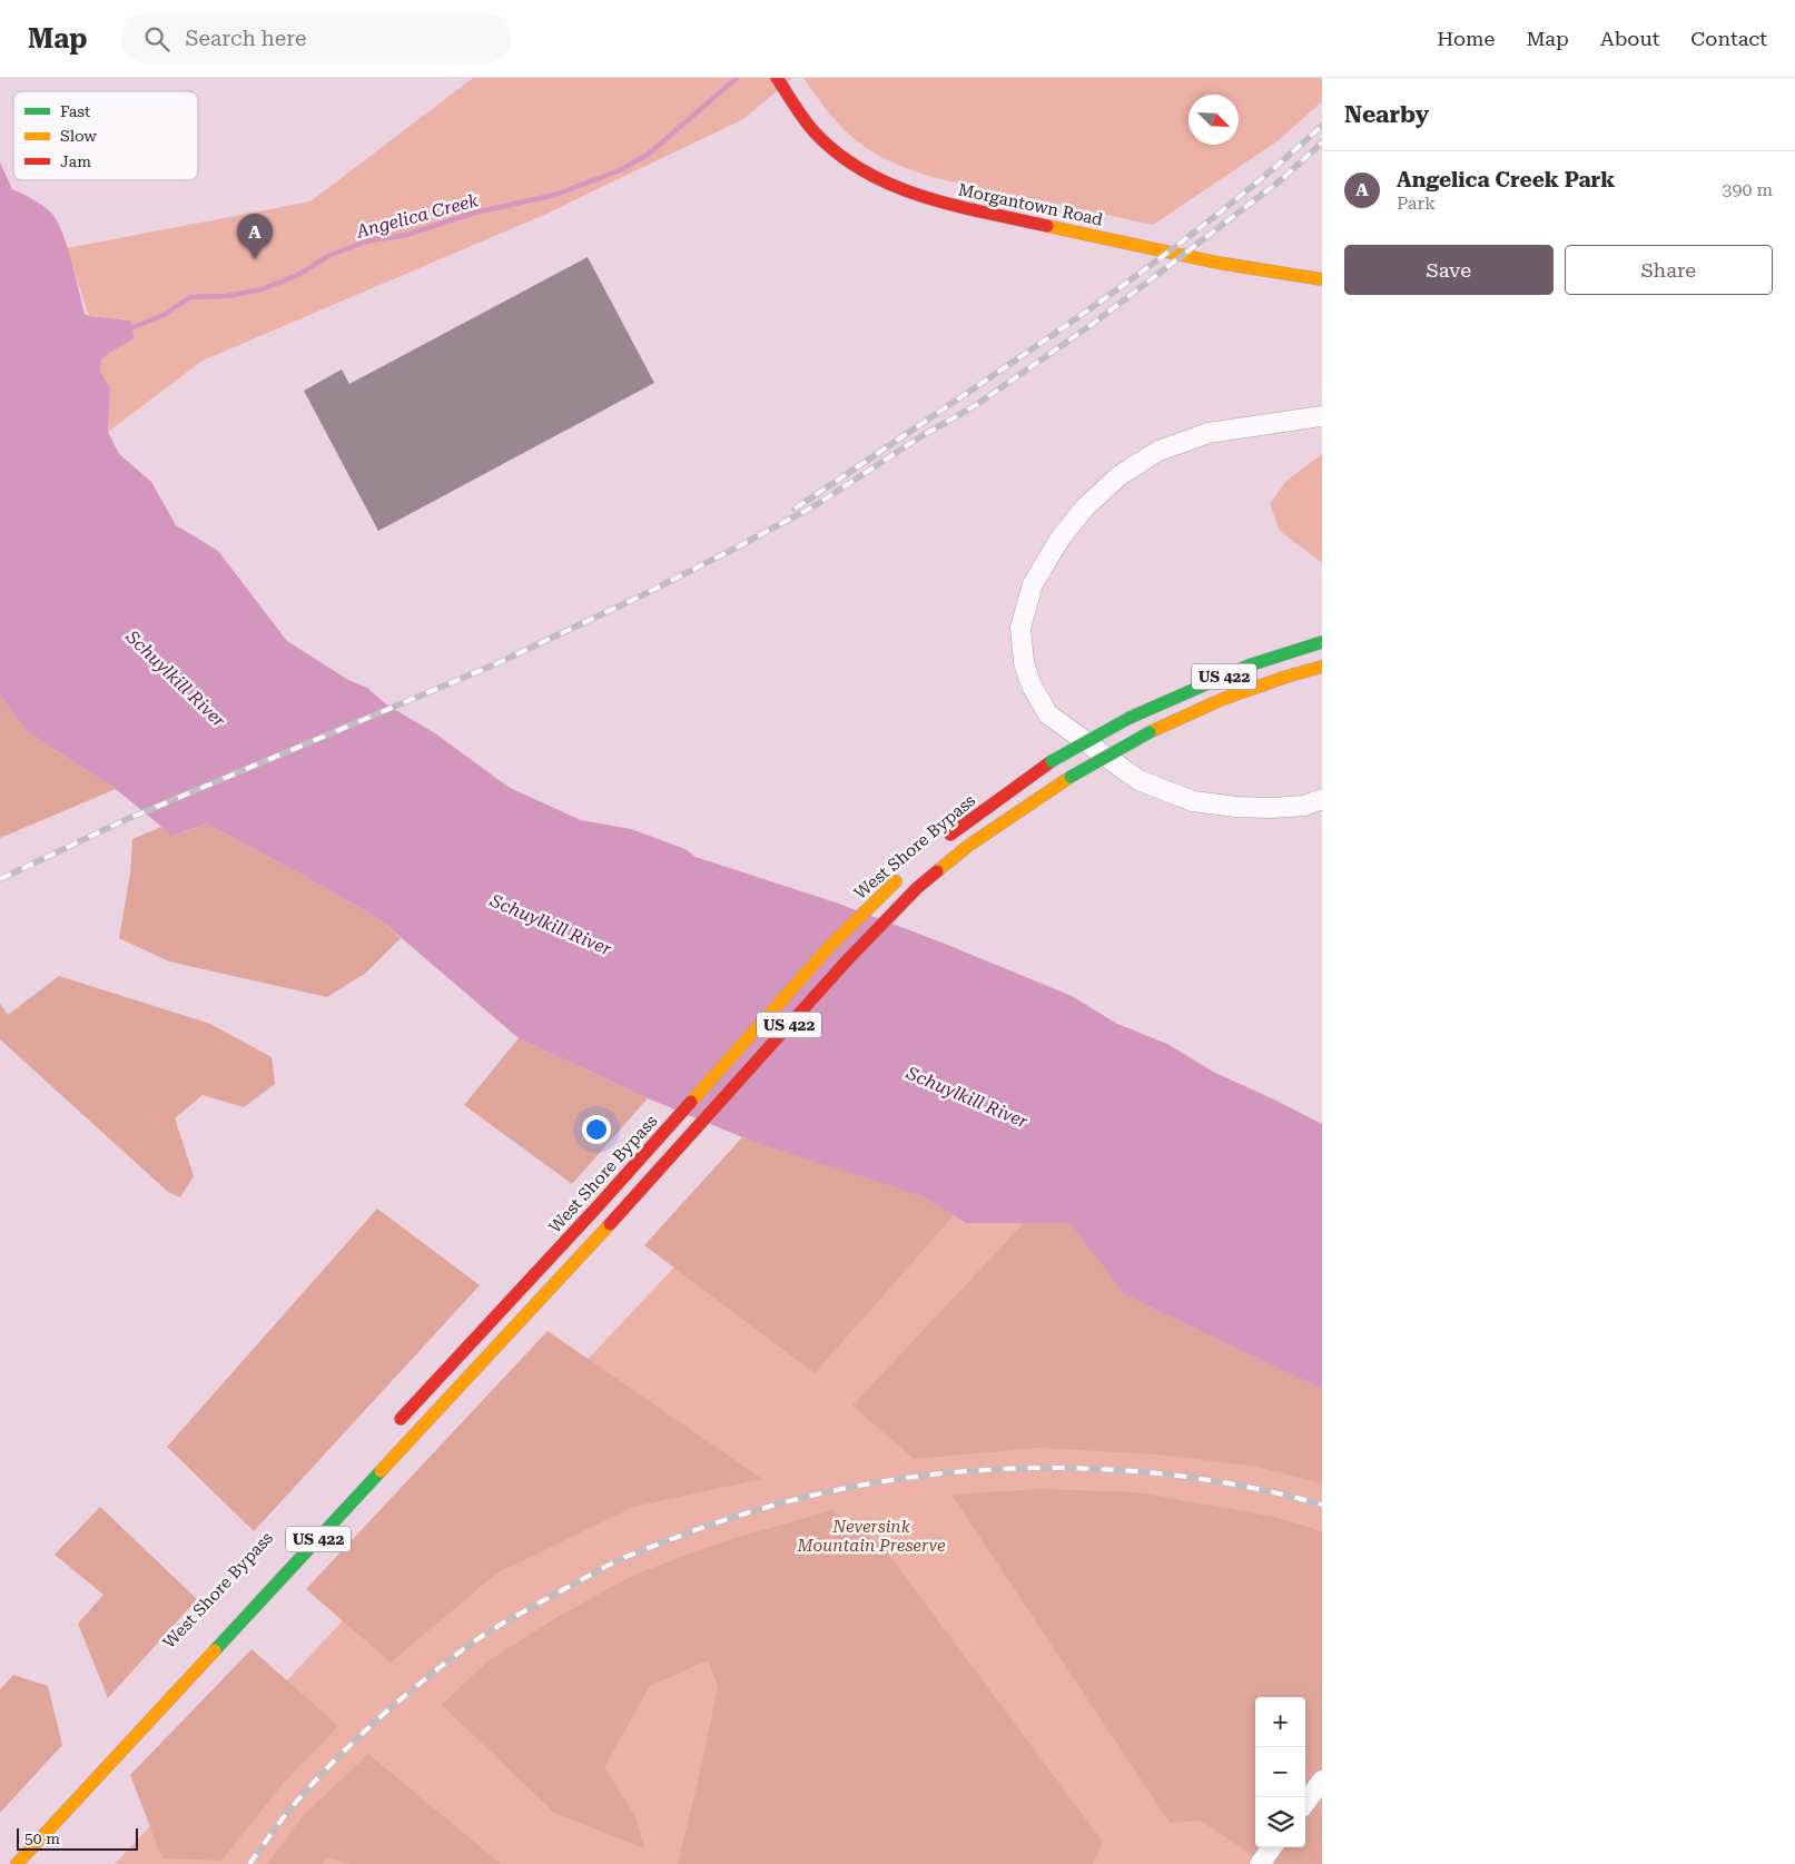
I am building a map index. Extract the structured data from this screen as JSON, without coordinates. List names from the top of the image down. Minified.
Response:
{"streets":{"main road":["Morgantown Road","US 422","West Shore Bypass"]},"water":["Angelica Creek","Schuylkill River"],"parks":["Neversink Mountain Preserve"],"legend":["Fast","Slow","Jam"],"scale_bar":"50 m","north":"bottom right","page":{"header":"Map","search":"Search here","nav":["Home","Map","About","Contact"],"heading":"Nearby","list":[{"mark":"A","name":"Angelica Creek Park","note":"Park","value":"390 m"}],"pins":"A","buttons":["Save","Share"],"map_buttons":["+","−"],"scale":"50 m"}}
